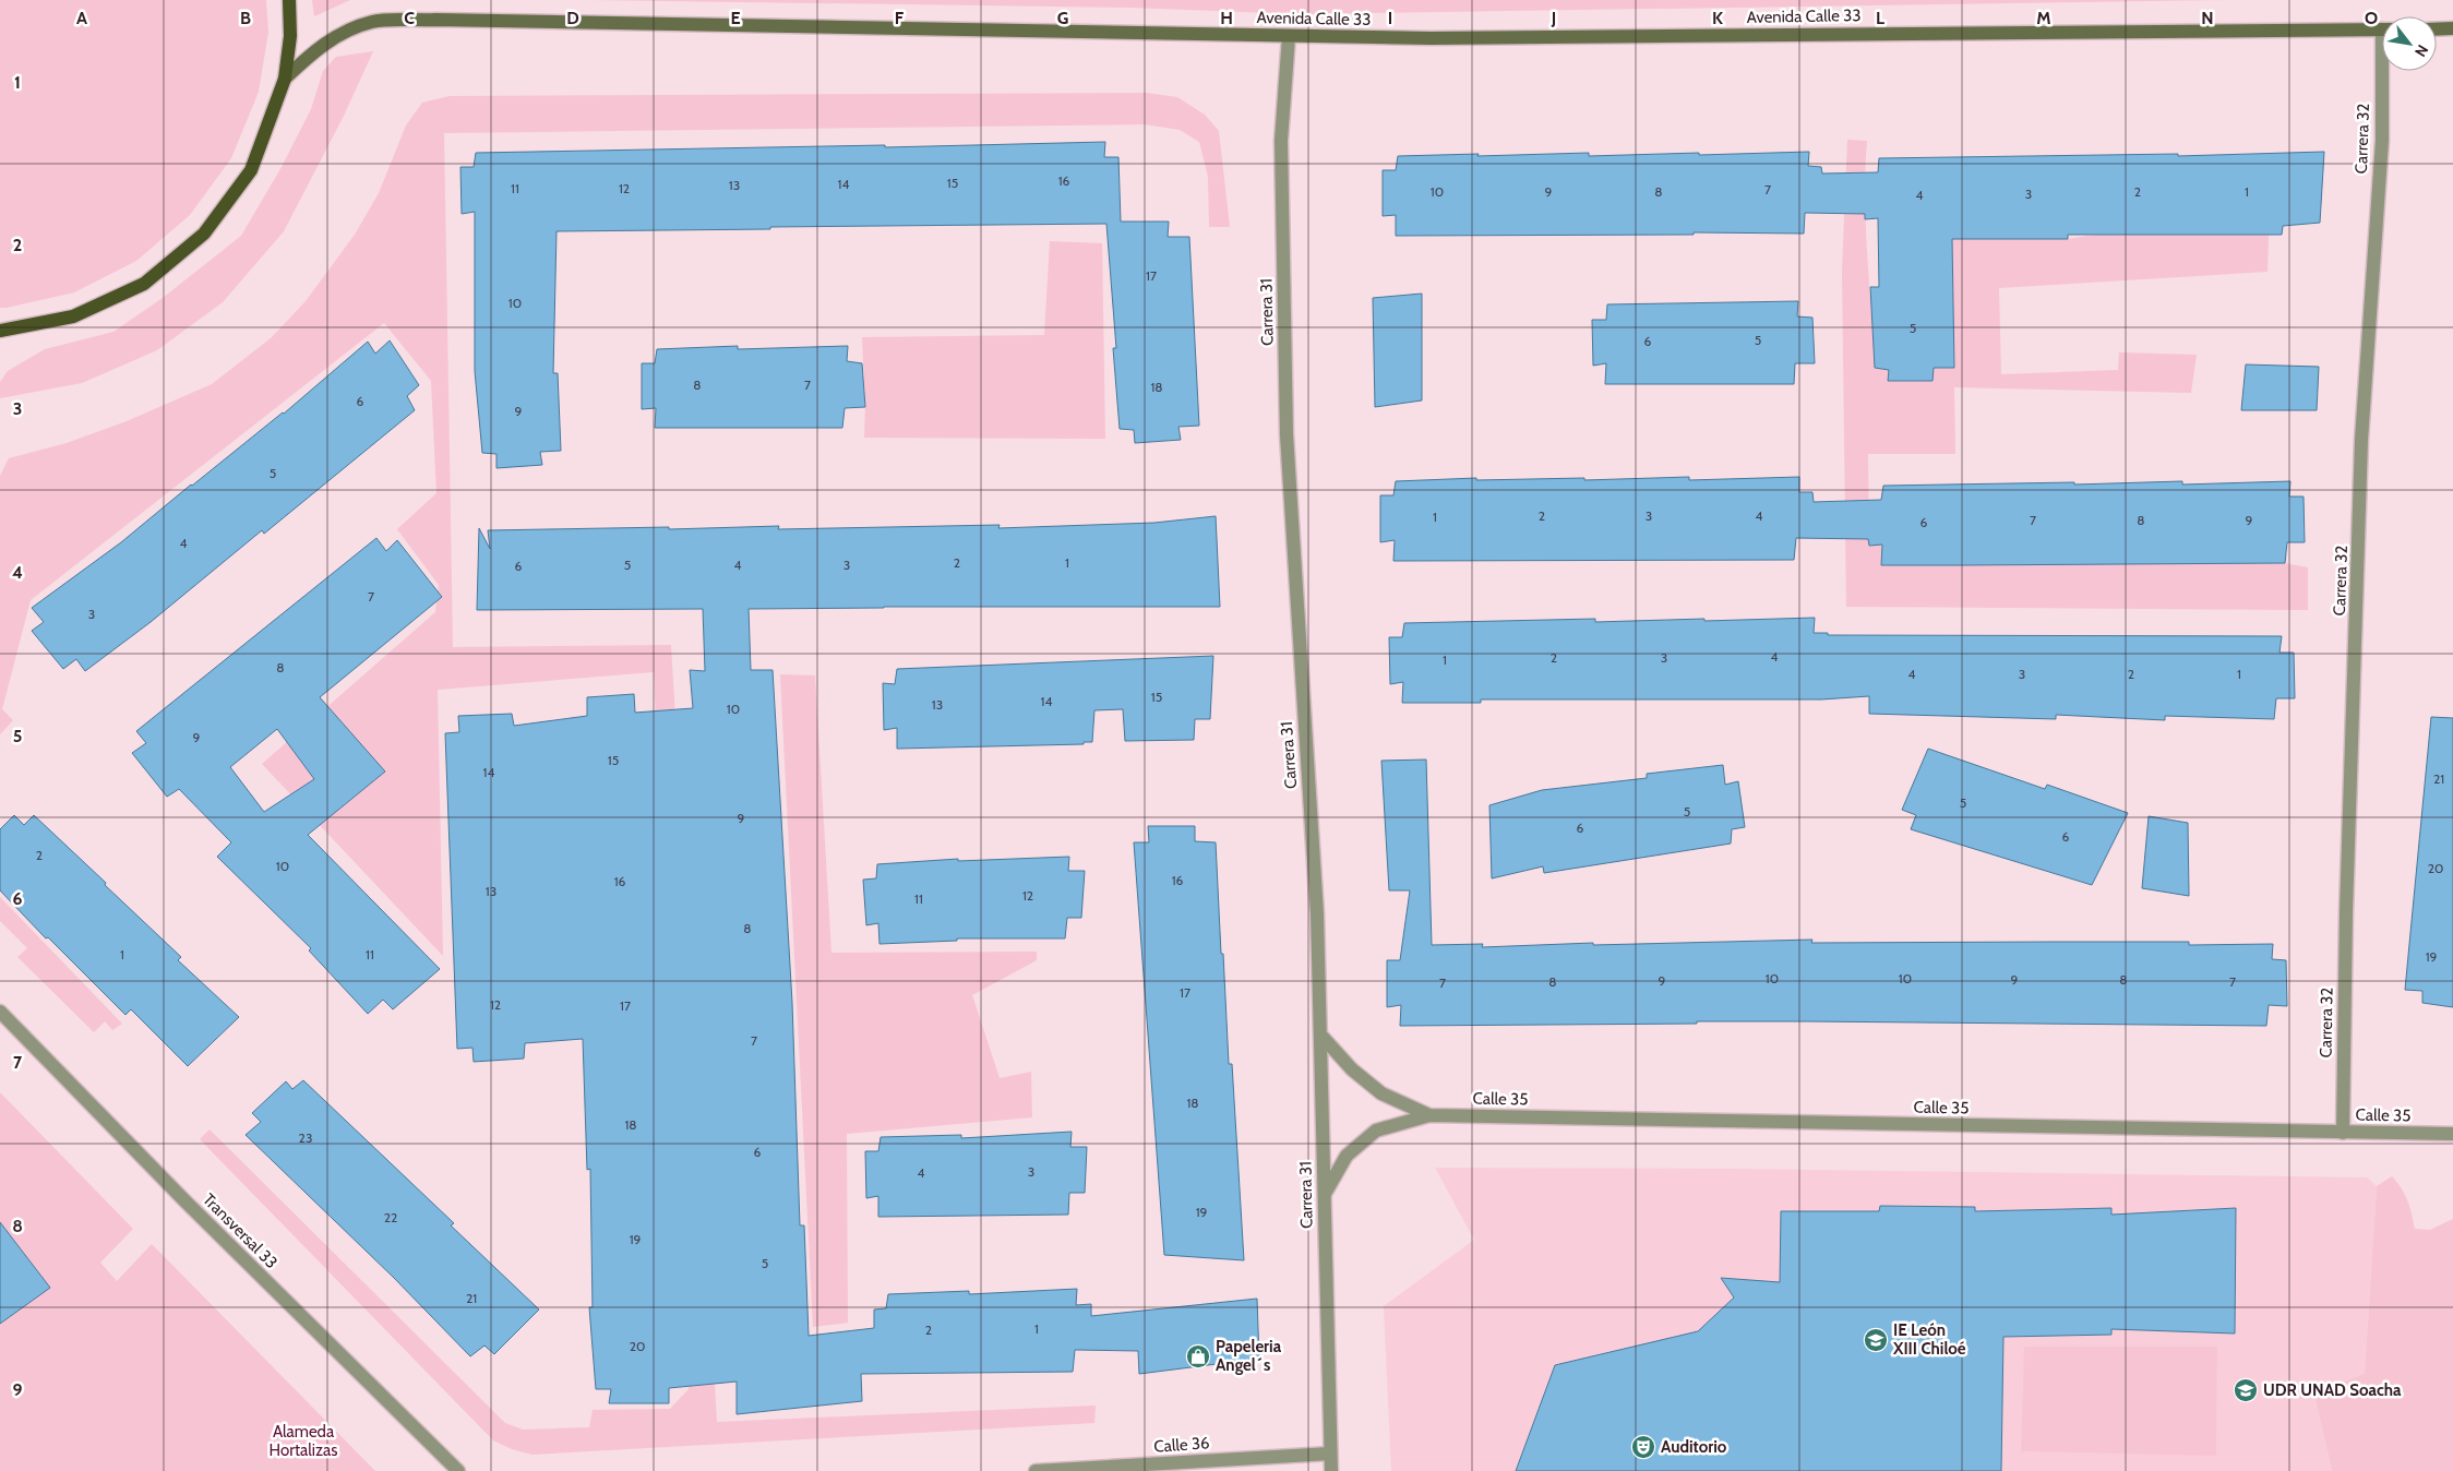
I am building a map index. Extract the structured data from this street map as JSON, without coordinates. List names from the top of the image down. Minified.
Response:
{"streets":{"main road":["Avenida Calle 33"],"street":["Carrera 32","Carrera 31","Calle 35","Transversal 33","Calle 36"]},"crossings":[["Avenida Calle 33","Carrera 31"],["Carrera 32","Calle 35"],["Carrera 31","Calle 35"],["Carrera 31","Calle 36"]],"parks":["Alameda Hortalizas"],"places":{"school or university":["IE León XIII Chiloé","UDR UNAD Soacha"],"shop":["Papeleria Angel´s"],"theatre":["Auditorio"]},"house_numbers":["16","15","14","13","11","12","7","10","9","8","2","1","3","4","17","10","5","5","6","8","7","18","6","9","5","2","3","4","1","7","8","9","6","4","2","1","5","4","3","6","7","3","4","2","3","1","8","4","3","2","1","15","14","13","10","9","15","14","21","5","5","9","6","6","2","10","20","16","16","13","12","11","8","1","11","19","10","10","9","8","9","8","7","7","17","12","17","7","18","18","23","6","3","4","19","22","19","5","21","1","2","20"],"north":"bottom right","grid":{"columns":["A","B","C","D","E","F","G","H","I","J","K","L","M","N","O"],"rows":["1","2","3","4","5","6","7","8","9"]}}
